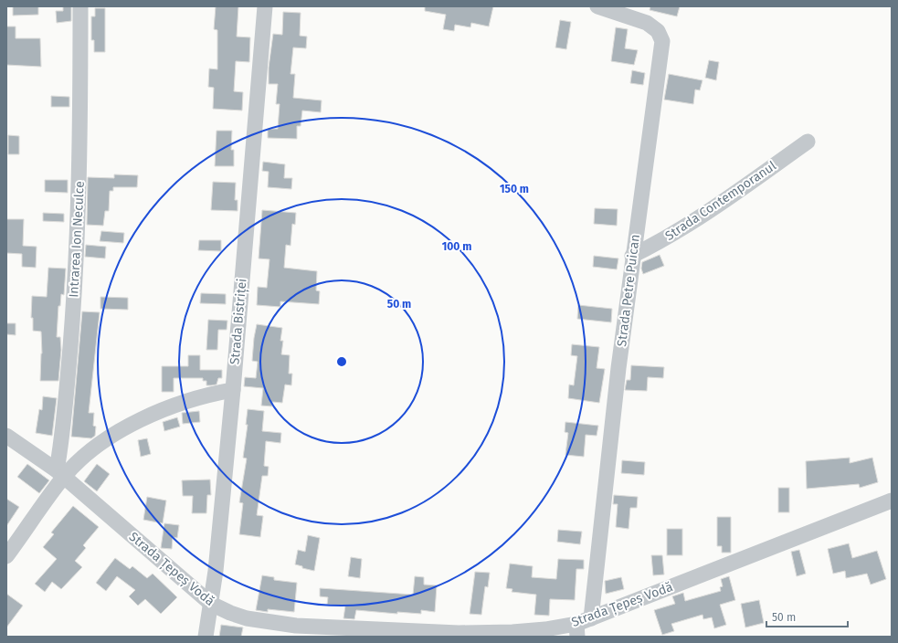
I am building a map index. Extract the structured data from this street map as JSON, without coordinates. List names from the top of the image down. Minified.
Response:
{"streets":{"street":["Strada Contemporanul","Intrarea Ion Neculce","Strada Petre Puican","Strada Bistriței","Strada Țepeș Vodă"]},"crossings":[["Strada Contemporanul","Strada Petre Puican"],["Intrarea Ion Neculce","Strada Țepeș Vodă"],["Strada Petre Puican","Strada Țepeș Vodă"],["Strada Bistriței","Strada Țepeș Vodă"]],"scale_bar":"50 m","rings":["150 m","100 m","50 m"]}
